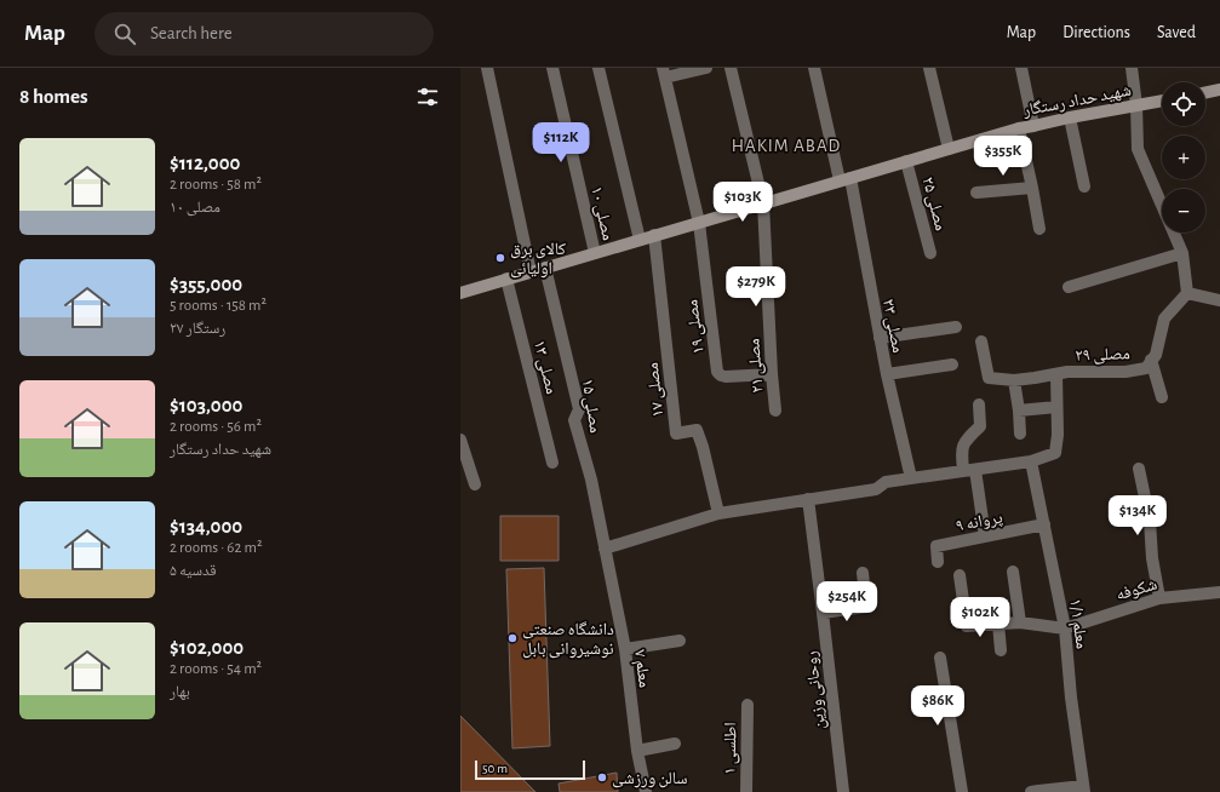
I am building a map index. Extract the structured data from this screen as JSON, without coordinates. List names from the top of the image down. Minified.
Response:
{"streets":{"main road":["شهید حداد رستگار"],"street":["مصلی ۲۵","مصلی ۱۰","مصلی ۲۳","مصلی ۱۹","مصلی ۲۹","مصلی ۲۱","مصلی ۱۳","مصلی ۱۷","مصلی ۱۵","پروانه ۹","شکوفه","معلم ۱/۱","معلم ۷","روحانی وزین","اطلسی ۱"]},"crossings":[["شهید حداد رستگار","مصلی ۲۵"],["شهید حداد رستگار","مصلی ۱۰"],["شهید حداد رستگار","مصلی ۲۳"],["شهید حداد رستگار","مصلی ۱۹"],["شهید حداد رستگار","مصلی ۲۱"],["شهید حداد رستگار","مصلی ۱۳"],["شهید حداد رستگار","مصلی ۱۷"],["شهید حداد رستگار","مصلی ۱۵"],["مصلی ۱۹","مصلی ۲۱"],["مصلی ۱۵","معلم ۷"],["پروانه ۹","معلم ۱/۱"],["شکوفه","معلم ۱/۱"]],"districts":["HAKIM ABAD"],"places":["کالای برق اولیائی","دانشگاه صنعتی نوشیروانی بابل","سالن ورزشی"],"scale_bar":"50 m","page":{"header":"Map","search":"Search here","nav":["Map","Directions","Saved"],"heading":"8 homes","map_buttons":["+","−"],"price":["$112K","$355K","$103K","$279K","$134K","$254K","$102K","$86K"],"list":[{"name":"$112,000","note":"2 rooms · 58 m² · مصلی ۱۰"},{"name":"$355,000","note":"5 rooms · 158 m² · رستگار ۲۷"},{"name":"$103,000","note":"2 rooms · 56 m² · شهید حداد رستگار"},{"name":"$134,000","note":"2 rooms · 62 m² · قدسیه ۵"},{"name":"$102,000","note":"2 rooms · 54 m² · بهار"}],"scale":"50 m"}}
